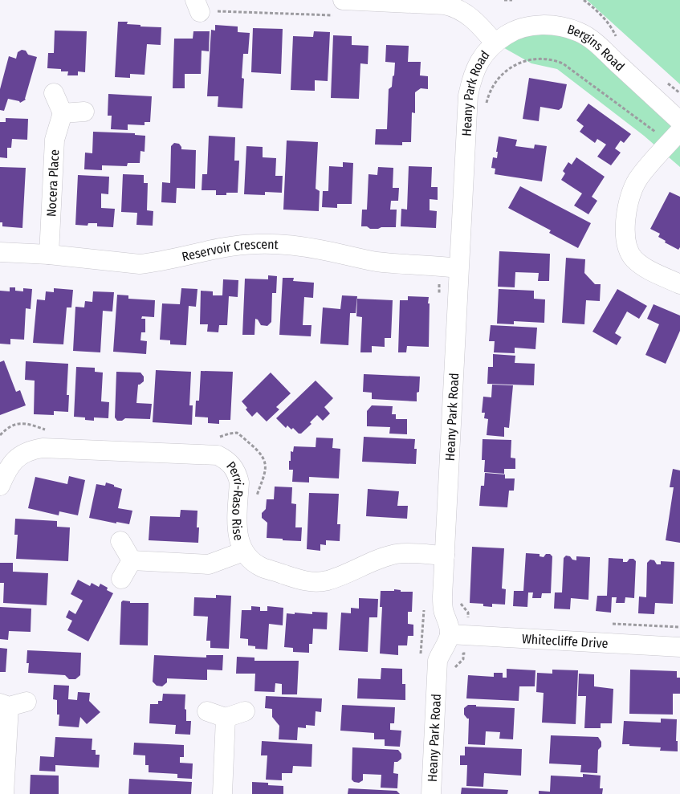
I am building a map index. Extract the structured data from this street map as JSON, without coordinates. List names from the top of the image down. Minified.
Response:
{"streets":{"street":["Bergins Road","Heany Park Road","Nocera Place","Reservoir Crescent","Perri-Raso Rise","Whitecliffe Drive"]},"crossings":[["Bergins Road","Heany Park Road"],["Heany Park Road","Reservoir Crescent"],["Heany Park Road","Perri-Raso Rise"],["Heany Park Road","Whitecliffe Drive"],["Nocera Place","Reservoir Crescent"]]}
